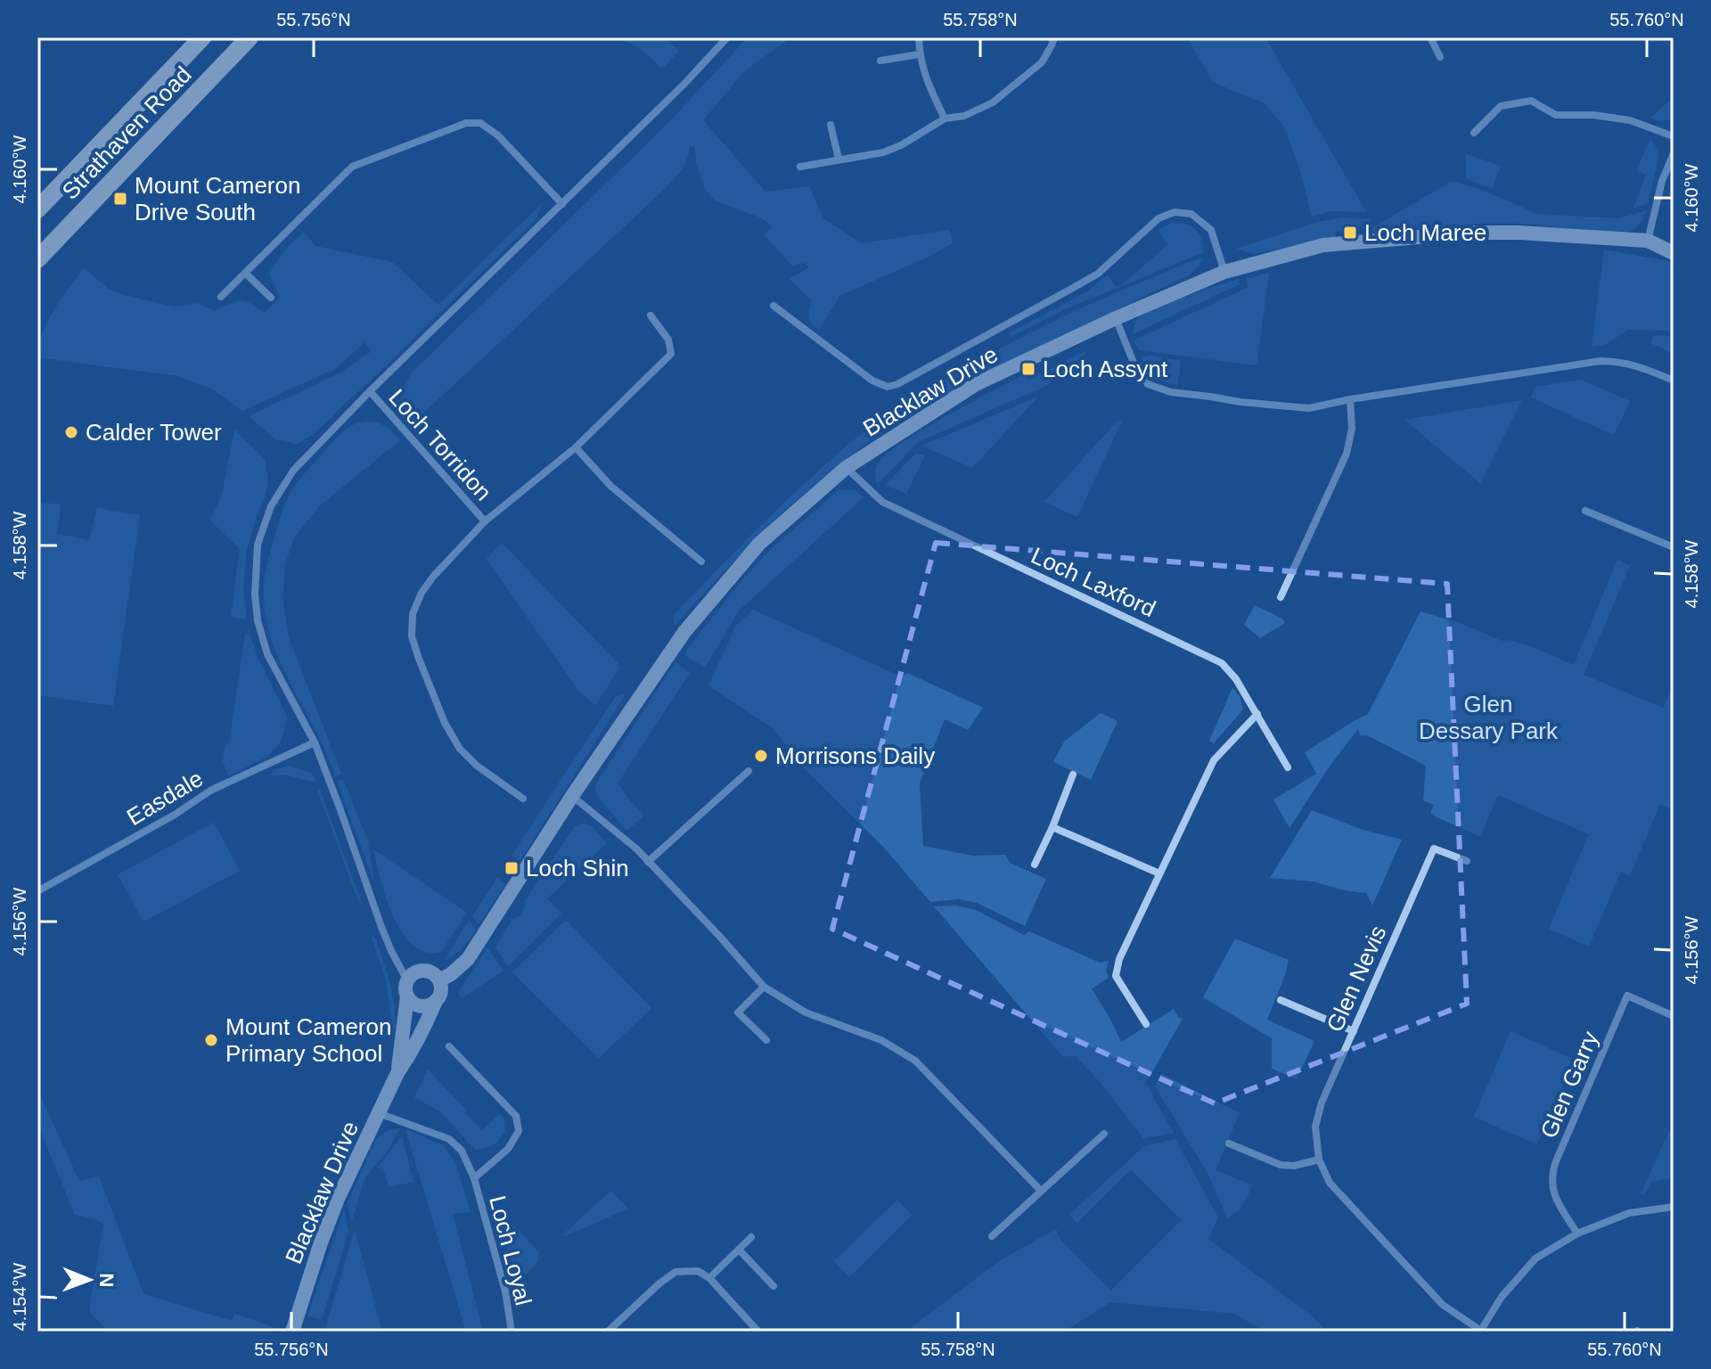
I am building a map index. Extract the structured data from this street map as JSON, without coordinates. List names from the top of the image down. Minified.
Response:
{"streets":{"main road":["Strathaven Road"],"street":["Blacklaw Drive","Loch Torridon","Loch Laxford","Easdale","Glen Nevis","Glen Garry","Loch Loyal"]},"crossings":[["Blacklaw Drive","Loch Laxford"],["Blacklaw Drive","Loch Loyal"]],"parks":["Glen Dessary Park"],"places":{"transit":["Mount Cameron Drive South","Loch Maree","Loch Assynt","Loch Shin"],"other":["Calder Tower","Morrisons Daily","Mount Cameron Primary School"]},"north":"right","coordinates":["55.756°N","55.758°N","55.760°N","4.160°W","4.158°W","4.156°W","4.154°W"]}
